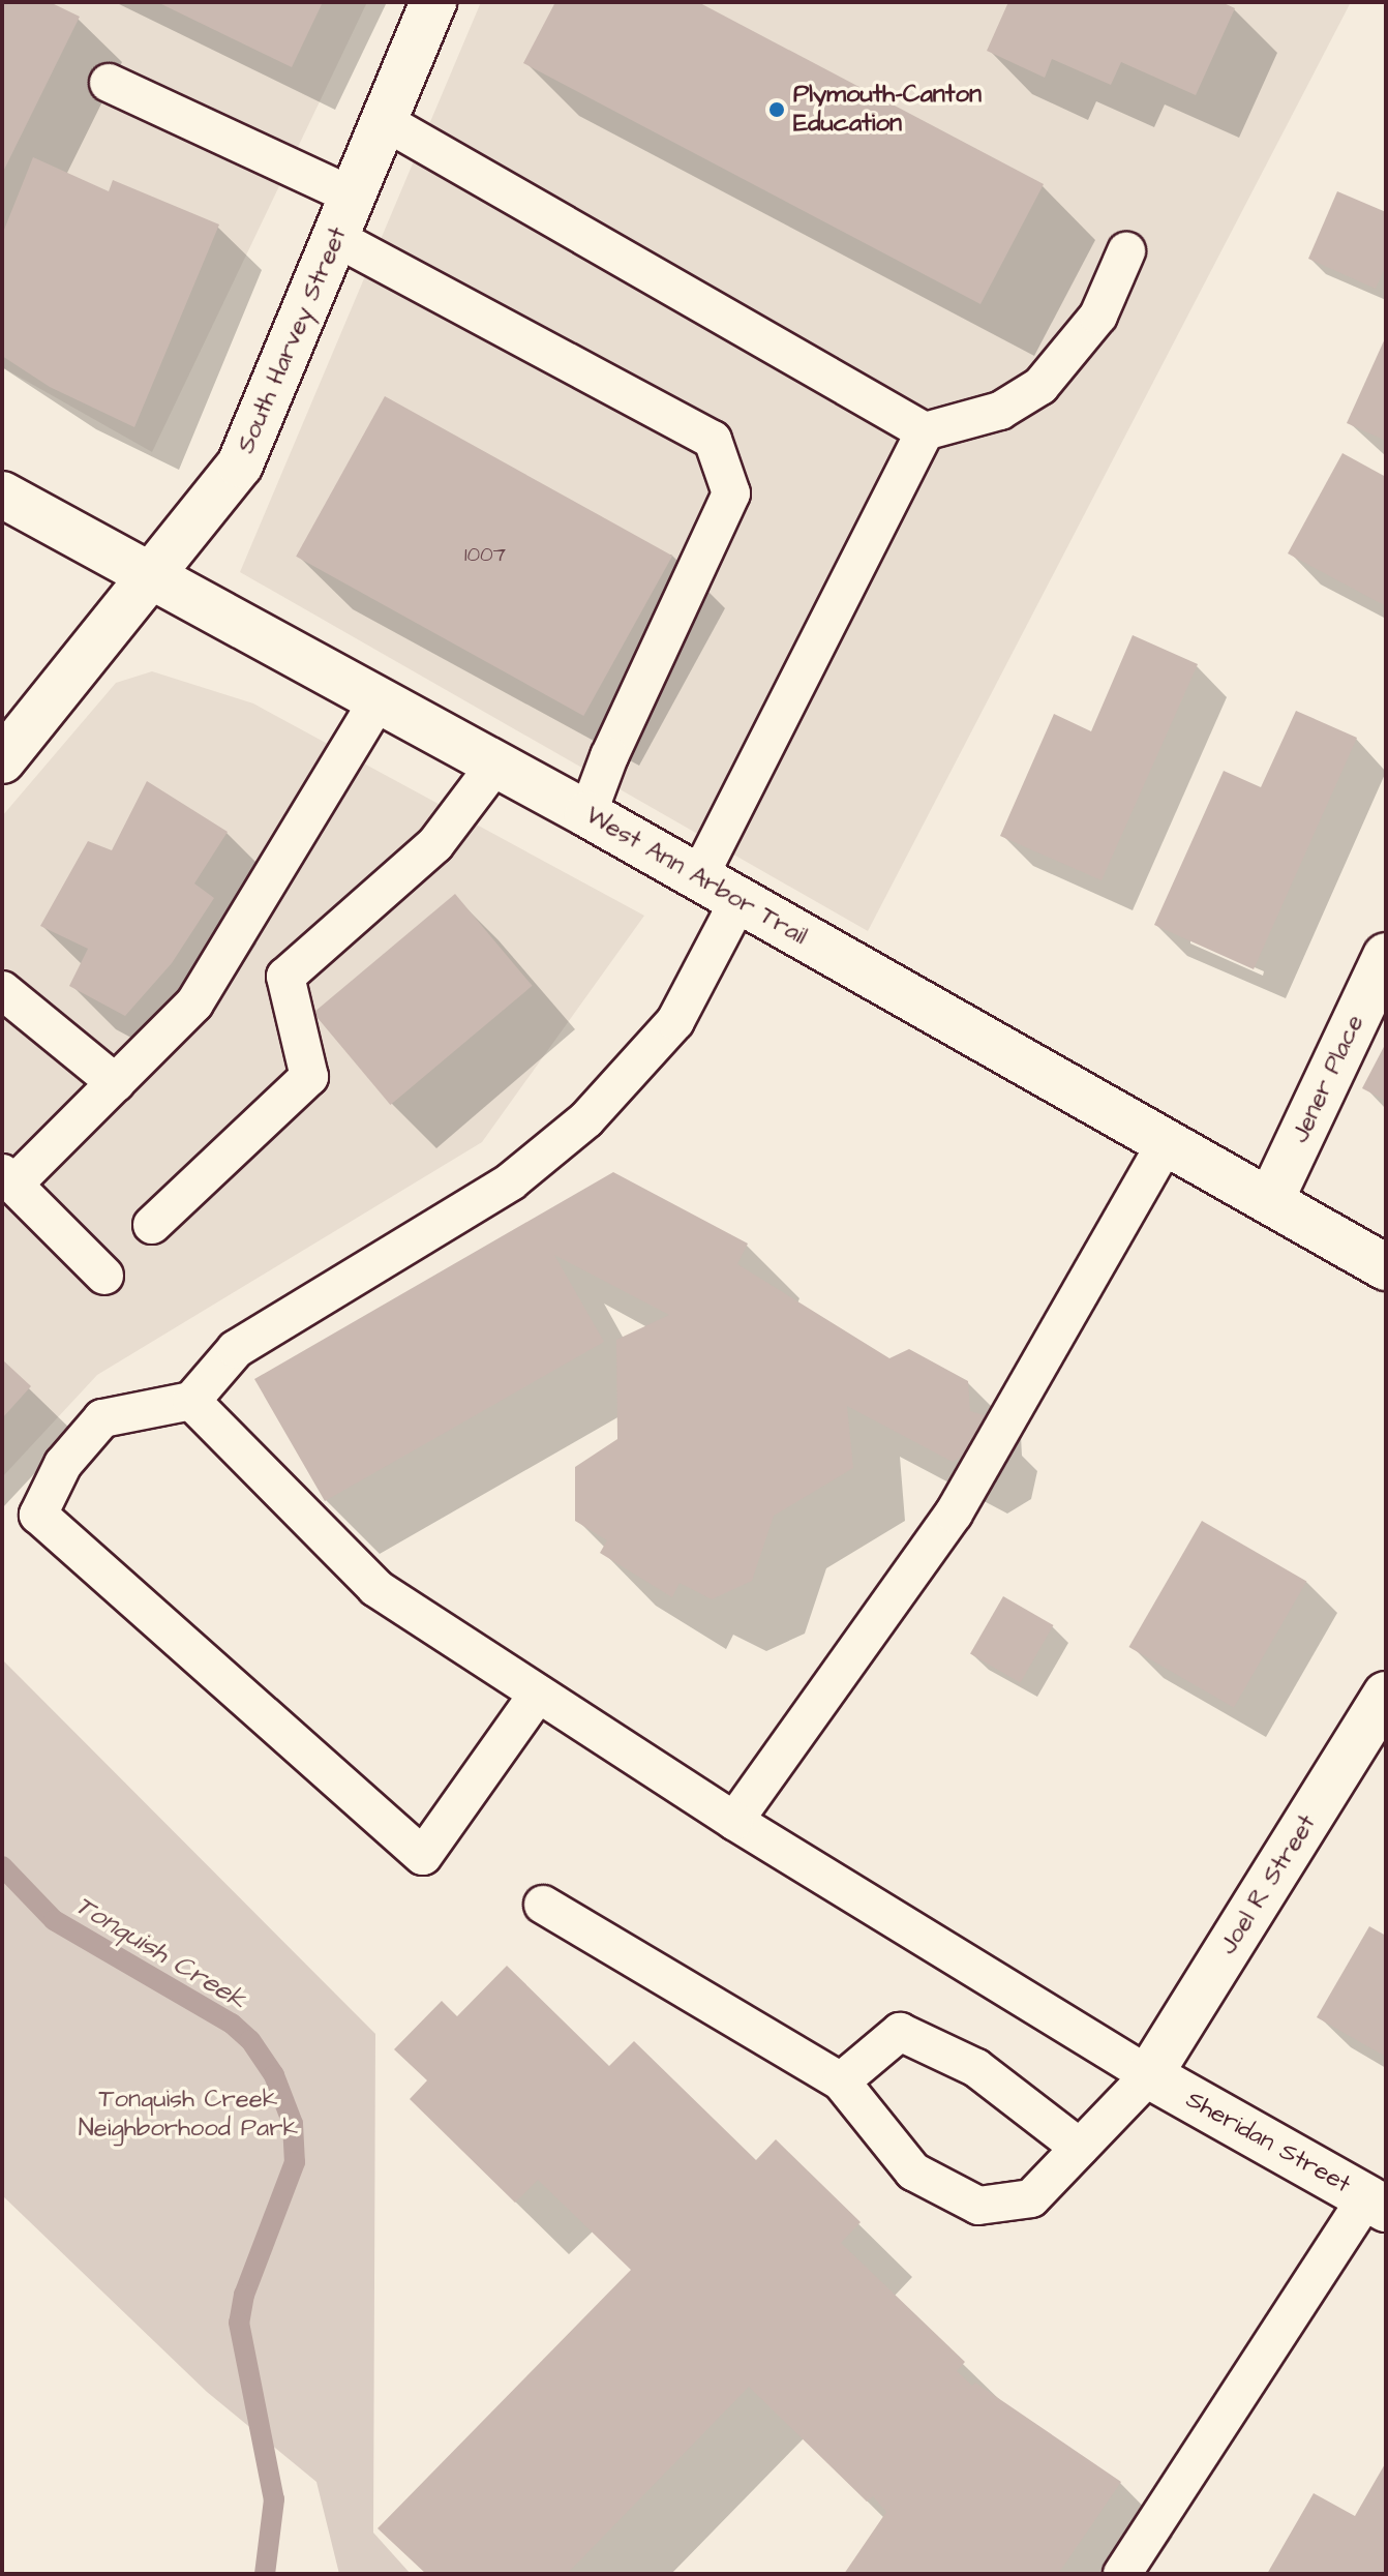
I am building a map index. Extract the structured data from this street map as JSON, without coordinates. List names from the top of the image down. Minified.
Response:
{"streets":{"street":["South Harvey Street","West Ann Arbor Trail","Jener Place","Joel R Street","Sheridan Street"]},"crossings":[["South Harvey Street","West Ann Arbor Trail"],["West Ann Arbor Trail","Jener Place"],["Joel R Street","Sheridan Street"]],"water":["Tonquish Creek"],"parks":["Tonquish Creek Neighborhood Park"],"places":["Plymouth-Canton Education"],"house_numbers":["1007"]}
